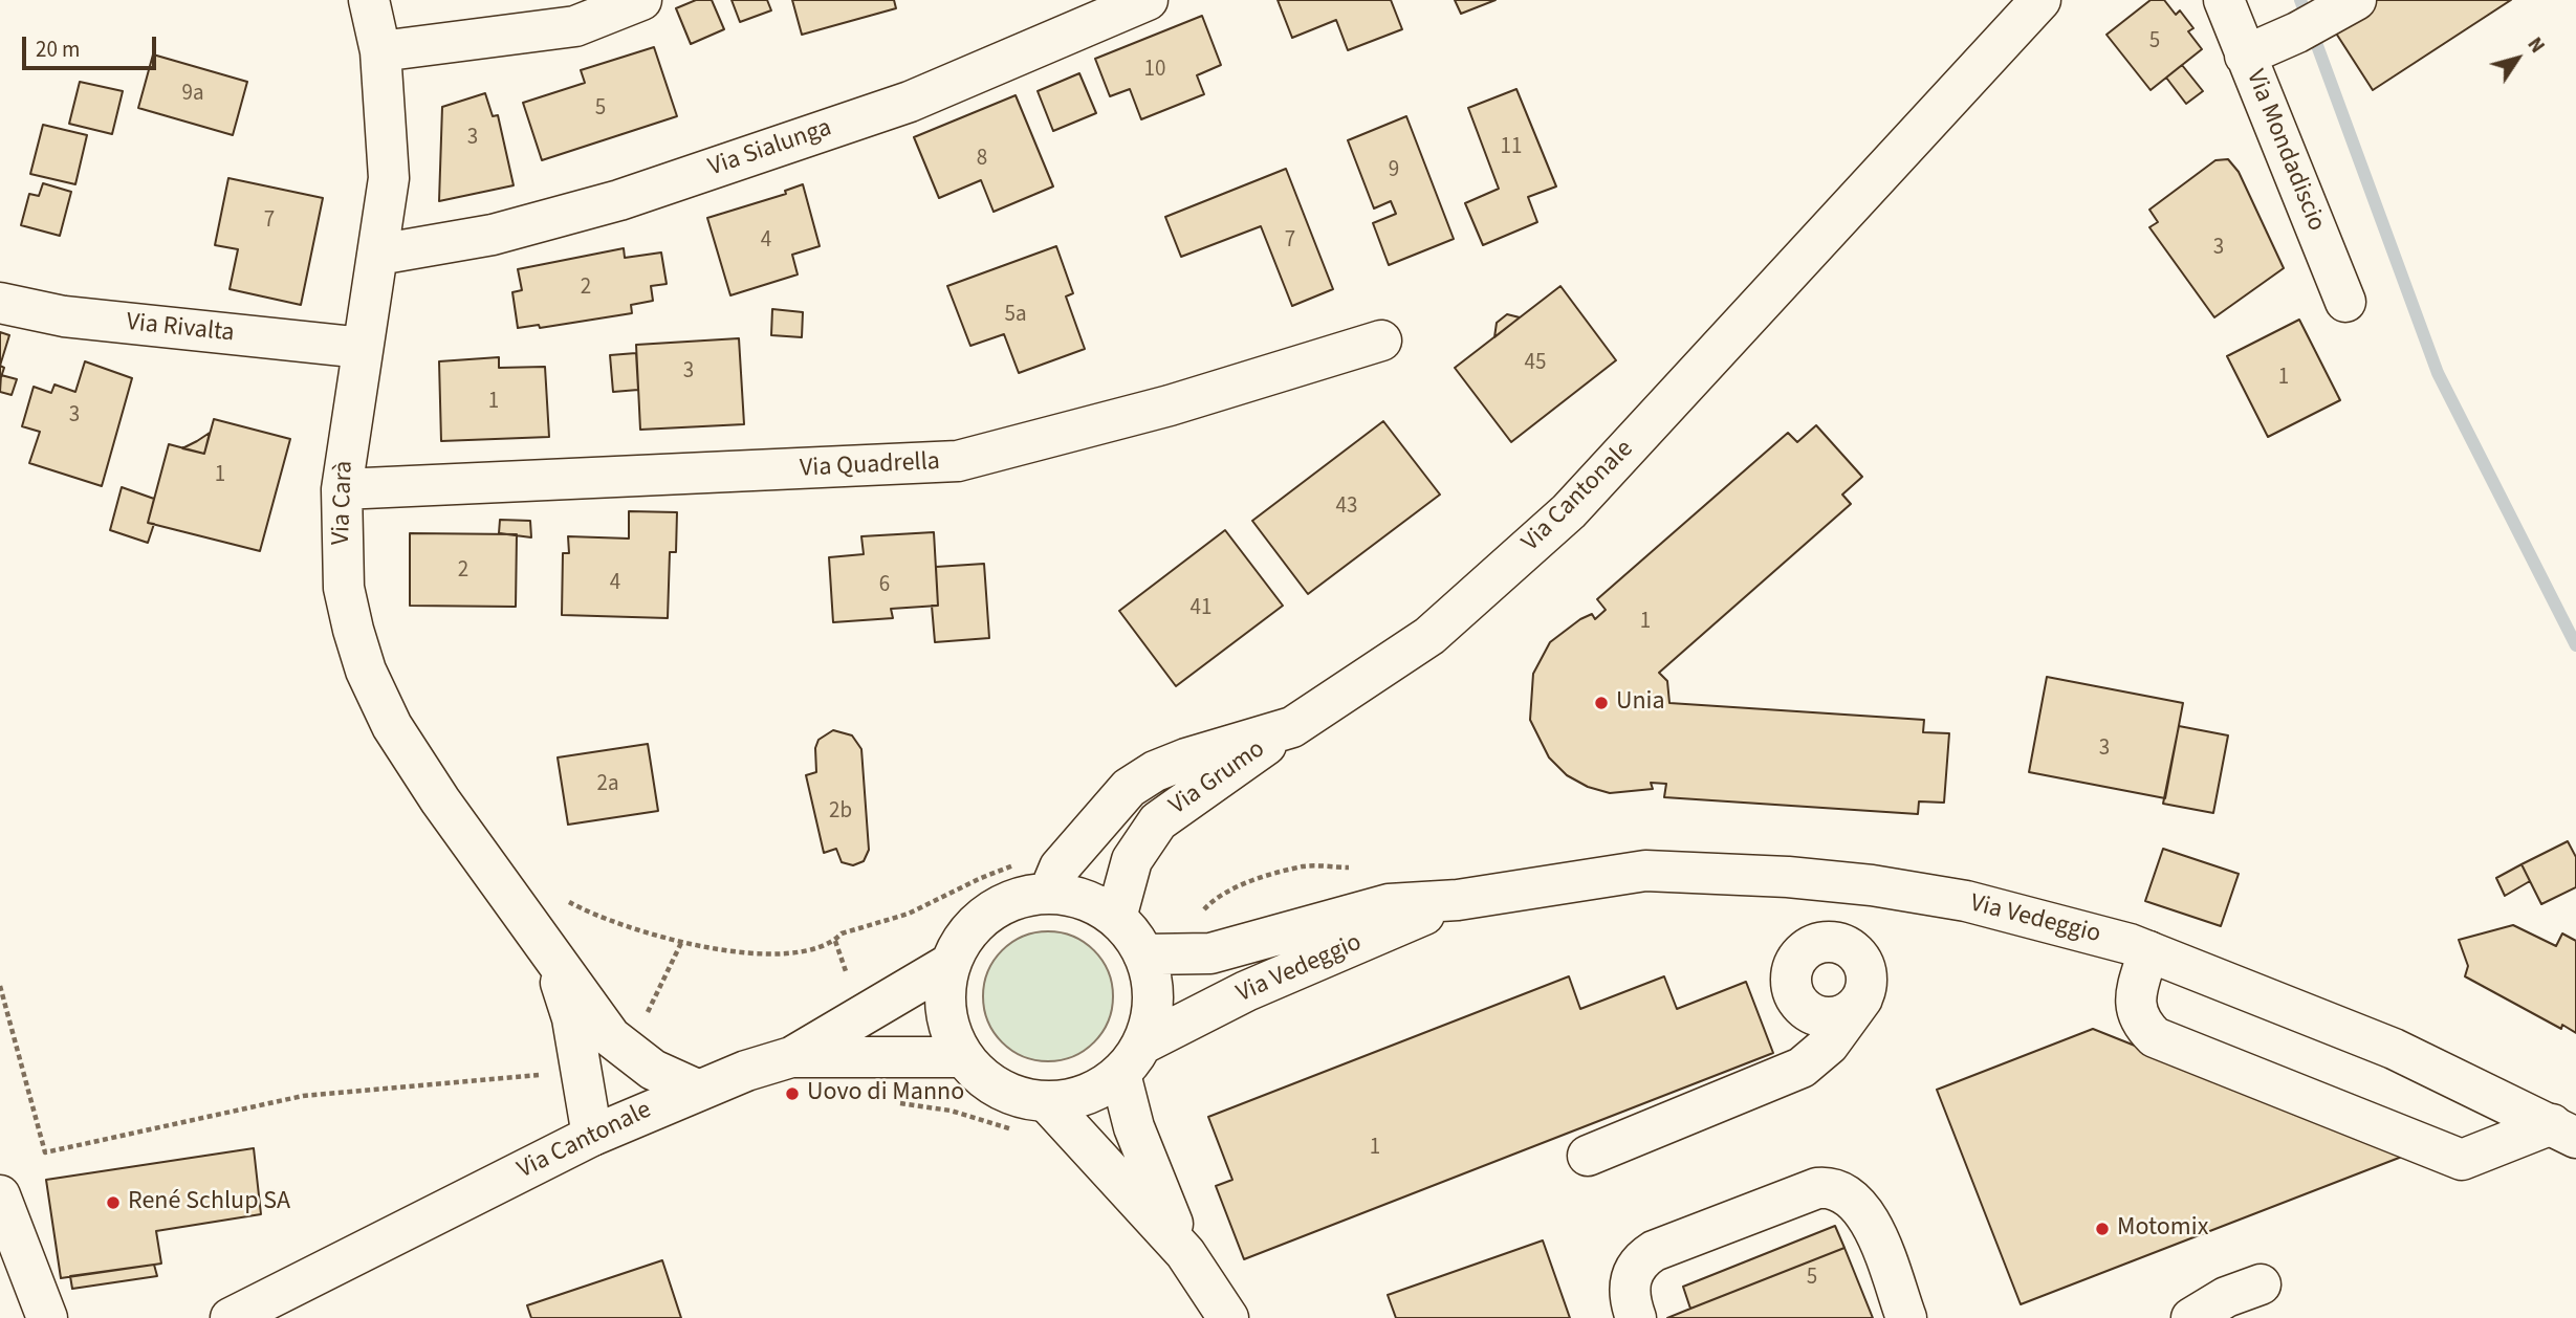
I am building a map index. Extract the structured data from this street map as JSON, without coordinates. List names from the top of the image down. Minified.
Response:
{"streets":{"main road":["Via Sialunga","Via Mondadiscio","Via Rivalta","Via Quadrella","Via Cantonale","Via Carà","Via Grumo","Via Vedeggio"]},"crossings":[["Via Sialunga","Via Carà"],["Via Rivalta","Via Carà"],["Via Quadrella","Via Carà"],["Via Cantonale","Via Grumo"],["Via Cantonale","Via Vedeggio"],["Via Grumo","Via Vedeggio"]],"places":["Unia","Uovo di Manno","René Schlup SA","Motomix"],"house_numbers":["5","10","9a","5","3","11","8","9","7","4","7","3","2","5a","45","3","1","1","3","1","43","2","4","6","41","1","3","2a","2b","1","5"],"scale_bar":"20 m","north":"top right"}
